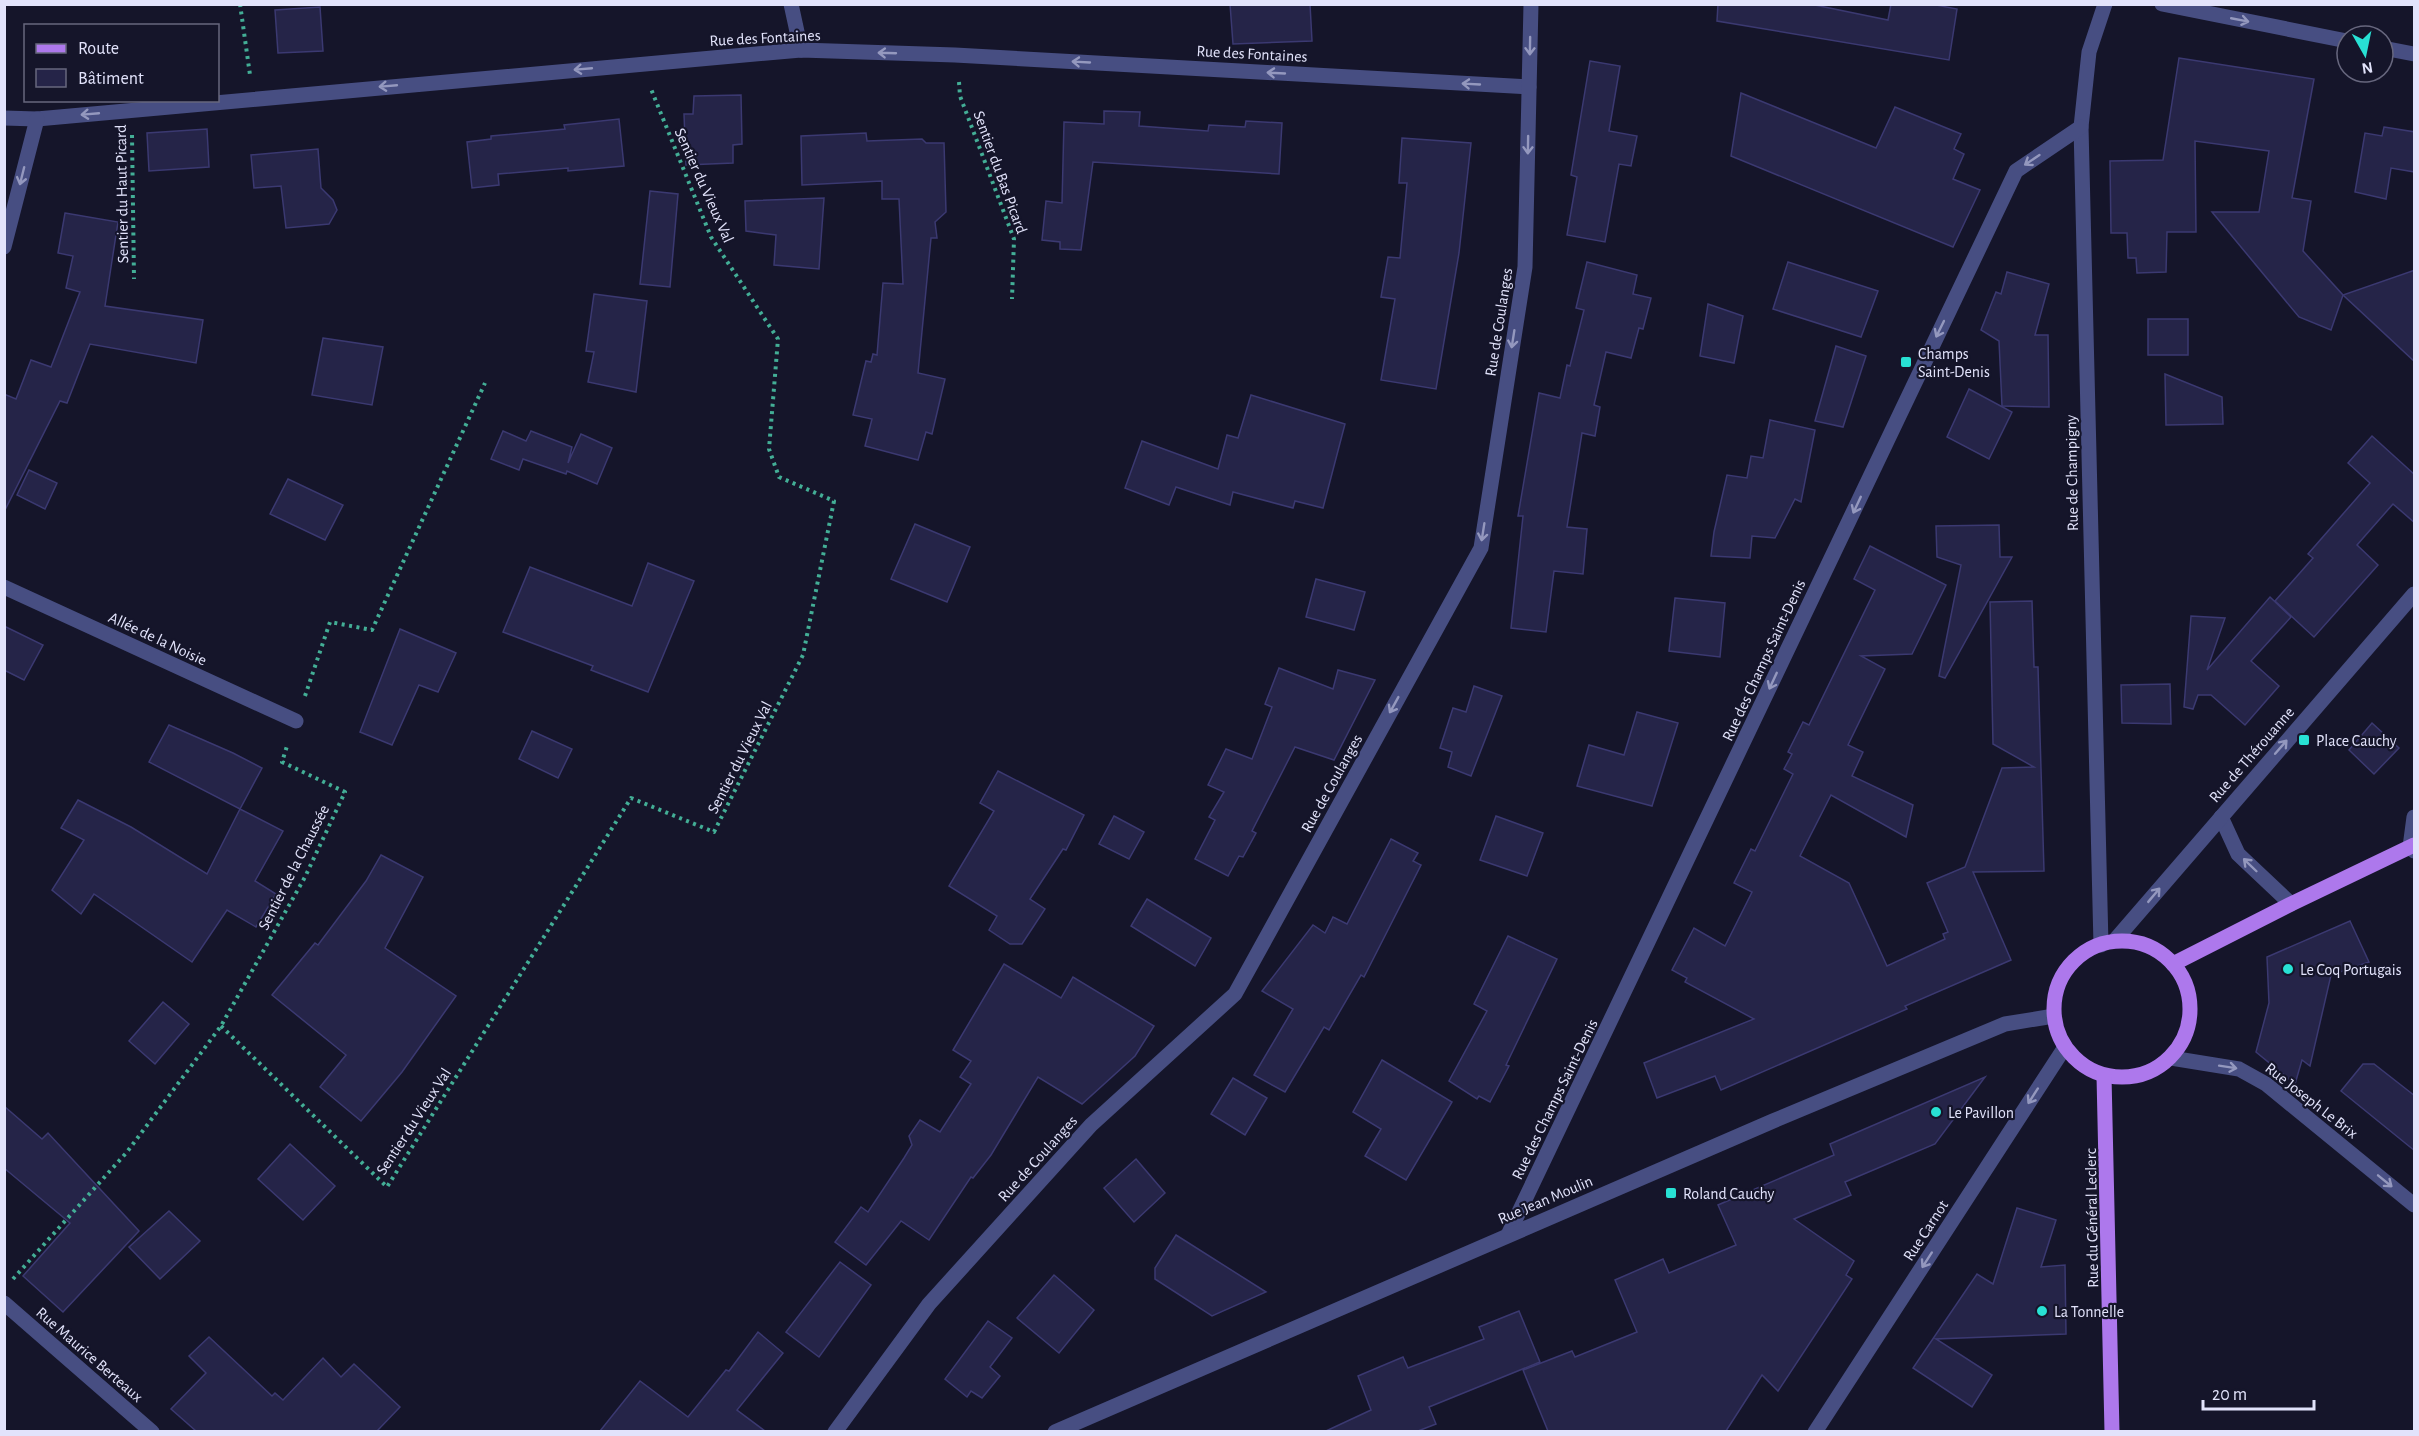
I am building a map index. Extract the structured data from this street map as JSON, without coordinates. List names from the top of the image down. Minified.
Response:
{"streets":{"main road":["Rue du Général Leclerc"],"street":["Rue des Fontaines","Rue de Coulanges","Rue de Champigny","Allée de la Noisie","Rue des Champs Saint-Denis","Rue de Thérouanne","Rue Joseph Le Brix","Rue Jean Moulin","Rue Carnot","Rue Maurice Berteaux"],"path":["Sentier du Bas Picard","Sentier du Vieux Val","Sentier du Haut Picard","Sentier de la Chaussée"]},"crossings":[["Rue des Fontaines","Sentier du Bas Picard"],["Rue des Fontaines","Sentier du Vieux Val"],["Rue des Fontaines","Sentier du Haut Picard"],["Rue des Fontaines","Rue de Coulanges"],["Sentier du Vieux Val","Sentier de la Chaussée"],["Rue de Champigny","Rue des Champs Saint-Denis"],["Rue de Champigny","Rue de Thérouanne"],["Rue de Champigny","Rue Joseph Le Brix"],["Rue de Champigny","Rue Jean Moulin"],["Rue de Champigny","Rue du Général Leclerc"],["Rue de Champigny","Rue Carnot"],["Allée de la Noisie","Sentier de la Chaussée"],["Rue des Champs Saint-Denis","Rue Jean Moulin"],["Rue de Thérouanne","Rue Joseph Le Brix"],["Rue de Thérouanne","Rue Jean Moulin"],["Rue de Thérouanne","Rue du Général Leclerc"],["Rue de Thérouanne","Rue Carnot"],["Rue Joseph Le Brix","Rue Jean Moulin"],["Rue Joseph Le Brix","Rue du Général Leclerc"],["Rue Joseph Le Brix","Rue Carnot"],["Rue Jean Moulin","Rue du Général Leclerc"],["Rue Jean Moulin","Rue Carnot"],["Rue du Général Leclerc","Rue Carnot"]],"one_way":["Rue des Fontaines","Rue de Coulanges","Rue des Champs Saint-Denis","Rue de Thérouanne","Rue Joseph Le Brix","Rue Carnot"],"places":{"transit":["Champs Saint-Denis","Place Cauchy","Roland Cauchy"],"other":["Le Coq Portugais","Le Pavillon","La Tonnelle"]},"legend":["Route","Bâtiment"],"scale_bar":"20 m","north":"bottom"}
